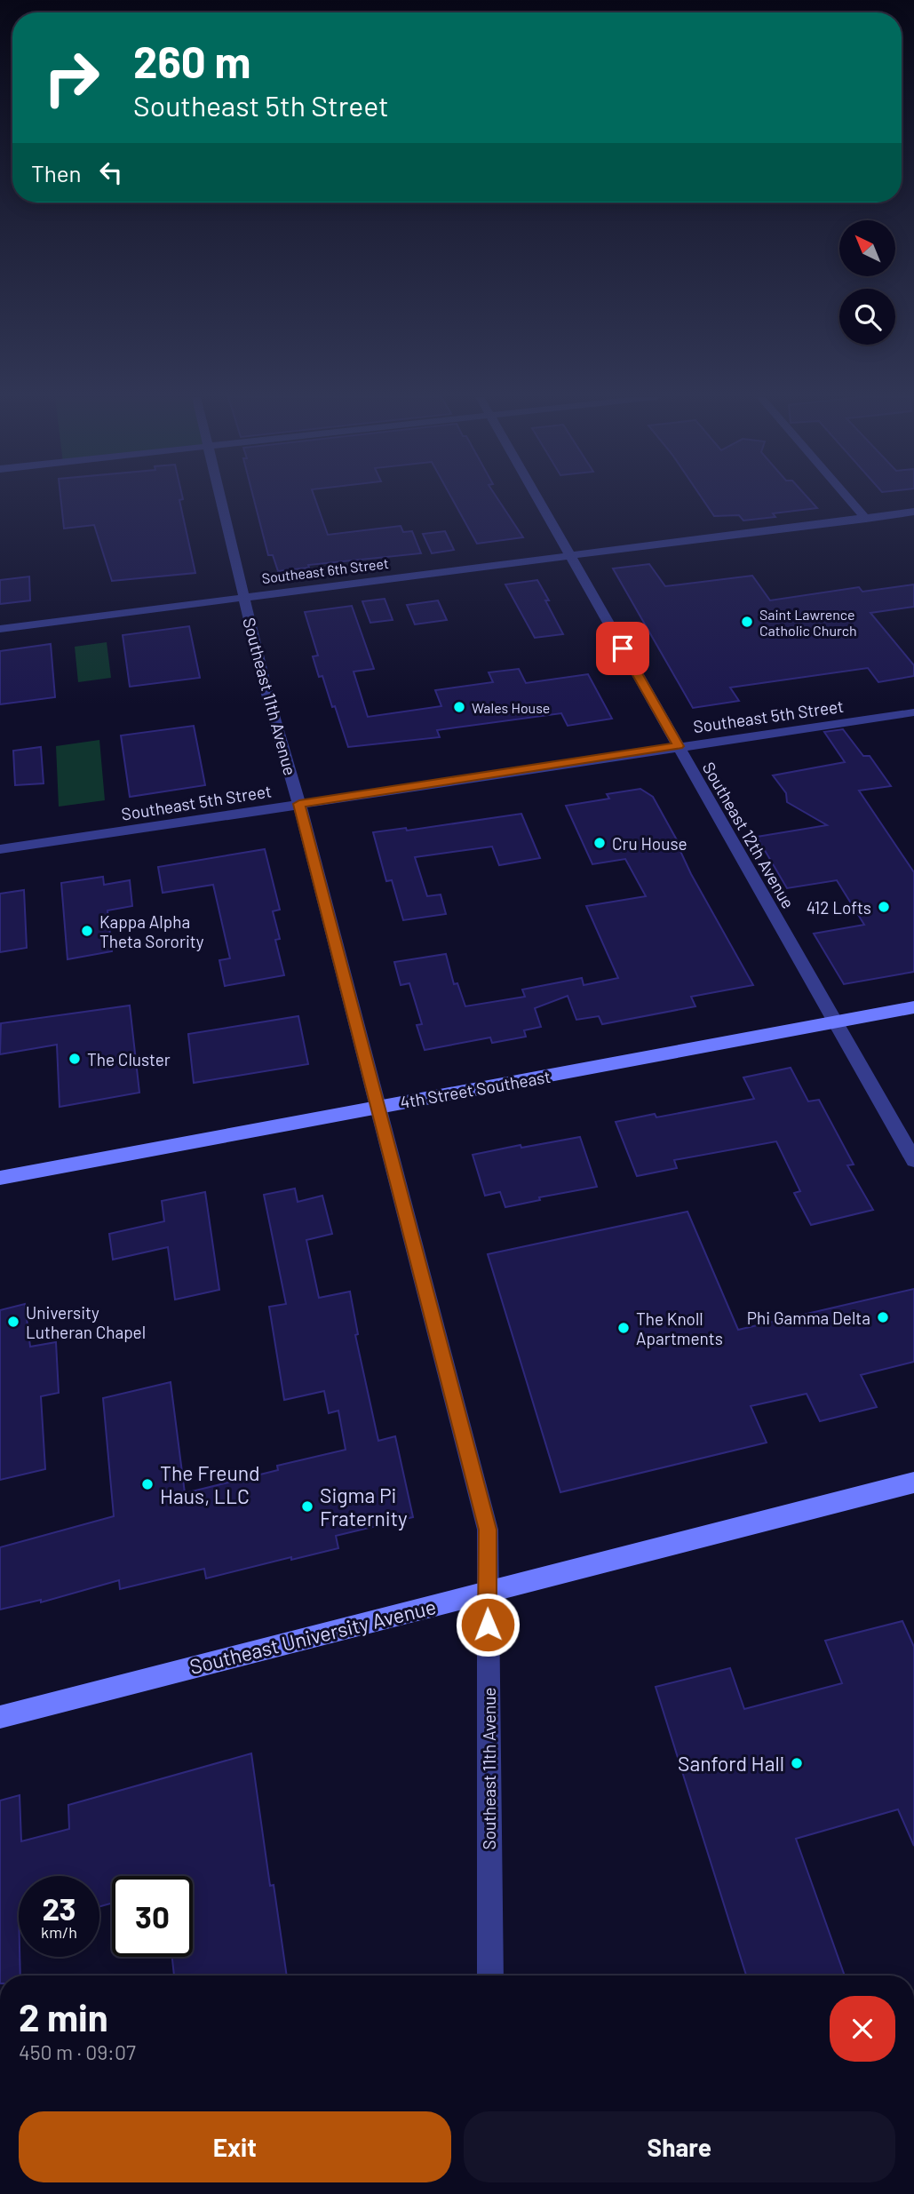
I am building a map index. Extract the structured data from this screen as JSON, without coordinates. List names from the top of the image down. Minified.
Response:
{"streets":{"main road":["4th Street Southeast","Southeast University Avenue"],"street":["Southeast 6th Street","Southeast 11th Avenue","Southeast 5th Street","Southeast 12th Avenue"]},"crossings":[["Southeast 6th Street","Southeast 11th Avenue"],["Southeast 6th Street","Southeast 12th Avenue"],["Southeast 11th Avenue","Southeast 5th Street"],["Southeast 11th Avenue","4th Street Southeast"],["Southeast 11th Avenue","Southeast University Avenue"],["Southeast 5th Street","Southeast 12th Avenue"],["Southeast 12th Avenue","4th Street Southeast"]],"places":["Saint Lawrence Catholic Church","Wales House","Cru House","412 Lofts","Kappa Alpha Theta Sorority","The Cluster","Phi Gamma Delta","University Lutheran Chapel","The Knoll Apartments","The Freund Haus, LLC","Sigma Pi Fraternity","Sanford Hall"],"north":"top left","page":{"turn":["260 m","Southeast 5th Street"],"then":"Then","speed":"23 km/h","limit":"30","heading":["2 min","450 m · 09:07"],"buttons":["Exit","Share"]}}
